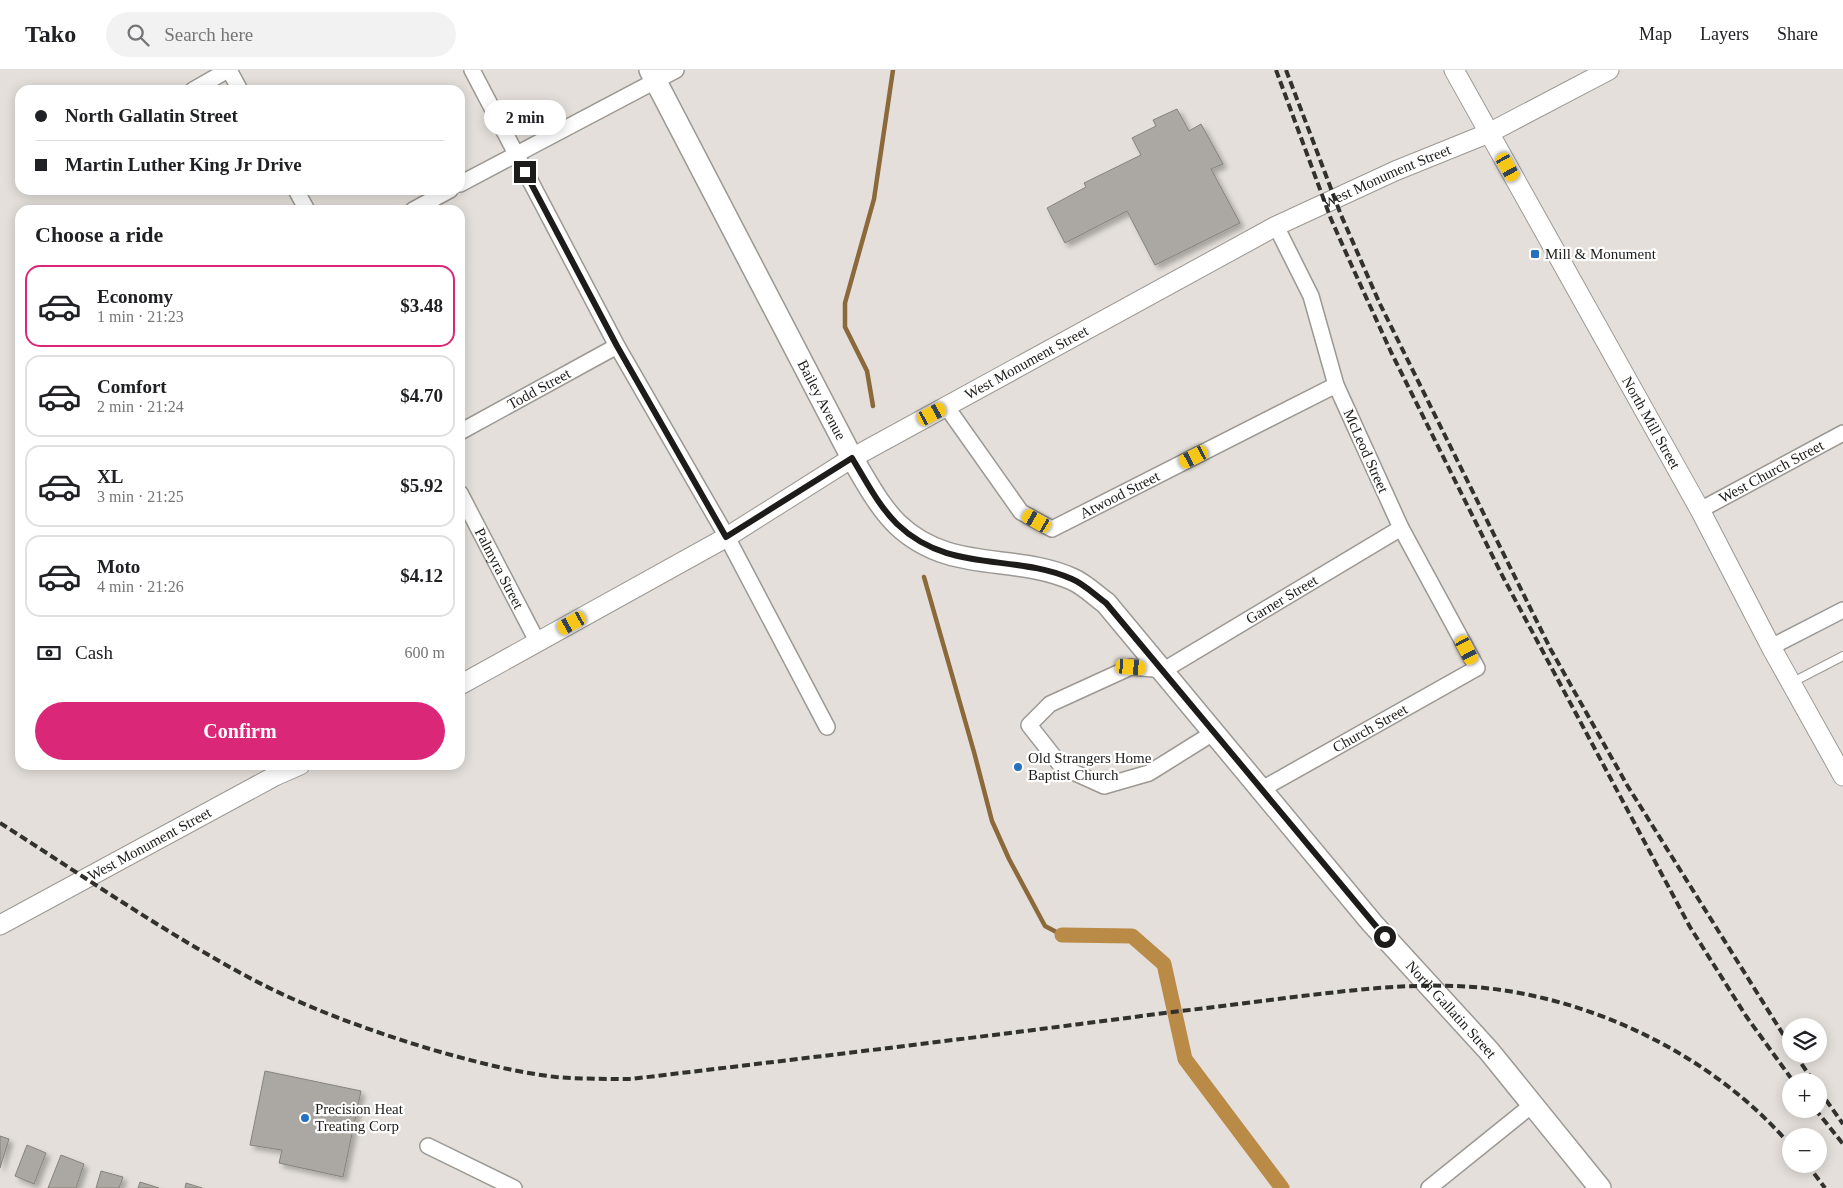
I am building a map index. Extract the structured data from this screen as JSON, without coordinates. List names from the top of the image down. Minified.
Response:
{"streets":{"main road":["Bailey Avenue","North Gallatin Street"],"street":["West Monument Street","Todd Street","North Mill Street","McLeod Street","West Church Street","Atwood Street","Palmyra Street","Garner Street","Church Street"]},"crossings":[["West Monument Street","Bailey Avenue"],["West Monument Street","North Mill Street"],["West Monument Street","McLeod Street"],["West Monument Street","Atwood Street"],["West Monument Street","Palmyra Street"],["Bailey Avenue","North Gallatin Street"],["North Mill Street","West Church Street"],["McLeod Street","Atwood Street"],["McLeod Street","Garner Street"],["McLeod Street","Church Street"],["Garner Street","North Gallatin Street"],["Church Street","North Gallatin Street"]],"places":{"transit":["Mill & Monument"],"other":["Old Strangers Home Baptist Church","Precision Heat Treating Corp"]},"page":{"header":"Tako","search":"Search here","nav":["Map","Layers","Share"],"banner":["North Gallatin Street","Martin Luther King Jr Drive"],"bubble":"2 min","heading":"Choose a ride","list":[{"name":"Economy","note":"1 min · 21:23","value":"$3.48"},{"name":"Comfort","note":"2 min · 21:24","value":"$4.70"},{"name":"XL","note":"3 min · 21:25","value":"$5.92"},{"name":"Moto","note":"4 min · 21:26","value":"$4.12"}],"pay":["Cash","600 m"],"buttons":"Confirm","map_buttons":["+","−"]}}
